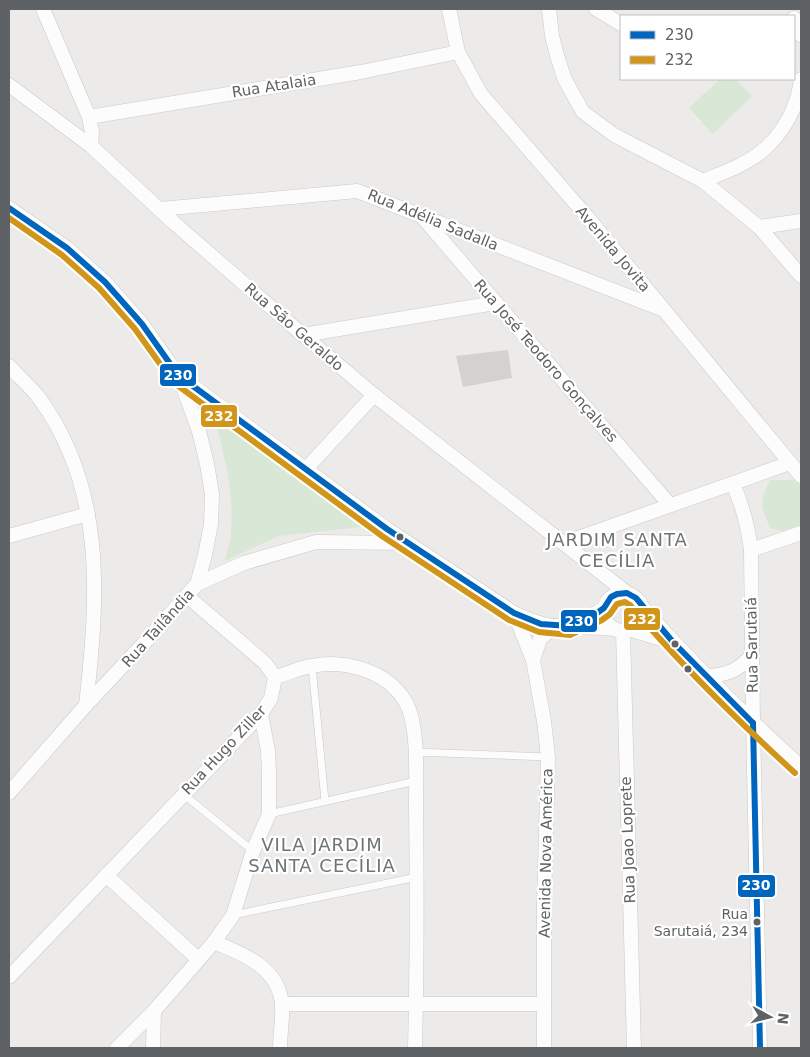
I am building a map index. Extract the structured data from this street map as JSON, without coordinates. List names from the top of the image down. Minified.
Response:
{"streets":{"street":["Rua Atalaia","Rua Adélia Sadalla","Avenida Jovita","Rua São Geraldo","Rua José Teodoro Gonçalves","Rua Tailândia","Rua Sarutaiá","Rua Hugo Ziller","Rua Joao Loprete","Avenida Nova América"]},"crossings":[["Rua Atalaia","Avenida Jovita"],["Rua Adélia Sadalla","Avenida Jovita"],["Rua Adélia Sadalla","Rua São Geraldo"],["Rua Adélia Sadalla","Rua José Teodoro Gonçalves"],["Rua São Geraldo","Rua Joao Loprete"]],"districts":["JARDIM SANTA CECÍLIA","VILA JARDIM SANTA CECÍLIA"],"places":["Rua Sarutaiá, 234"],"lines":["transit line 230","transit line 232"],"legend":["230","232"],"north":"right"}
